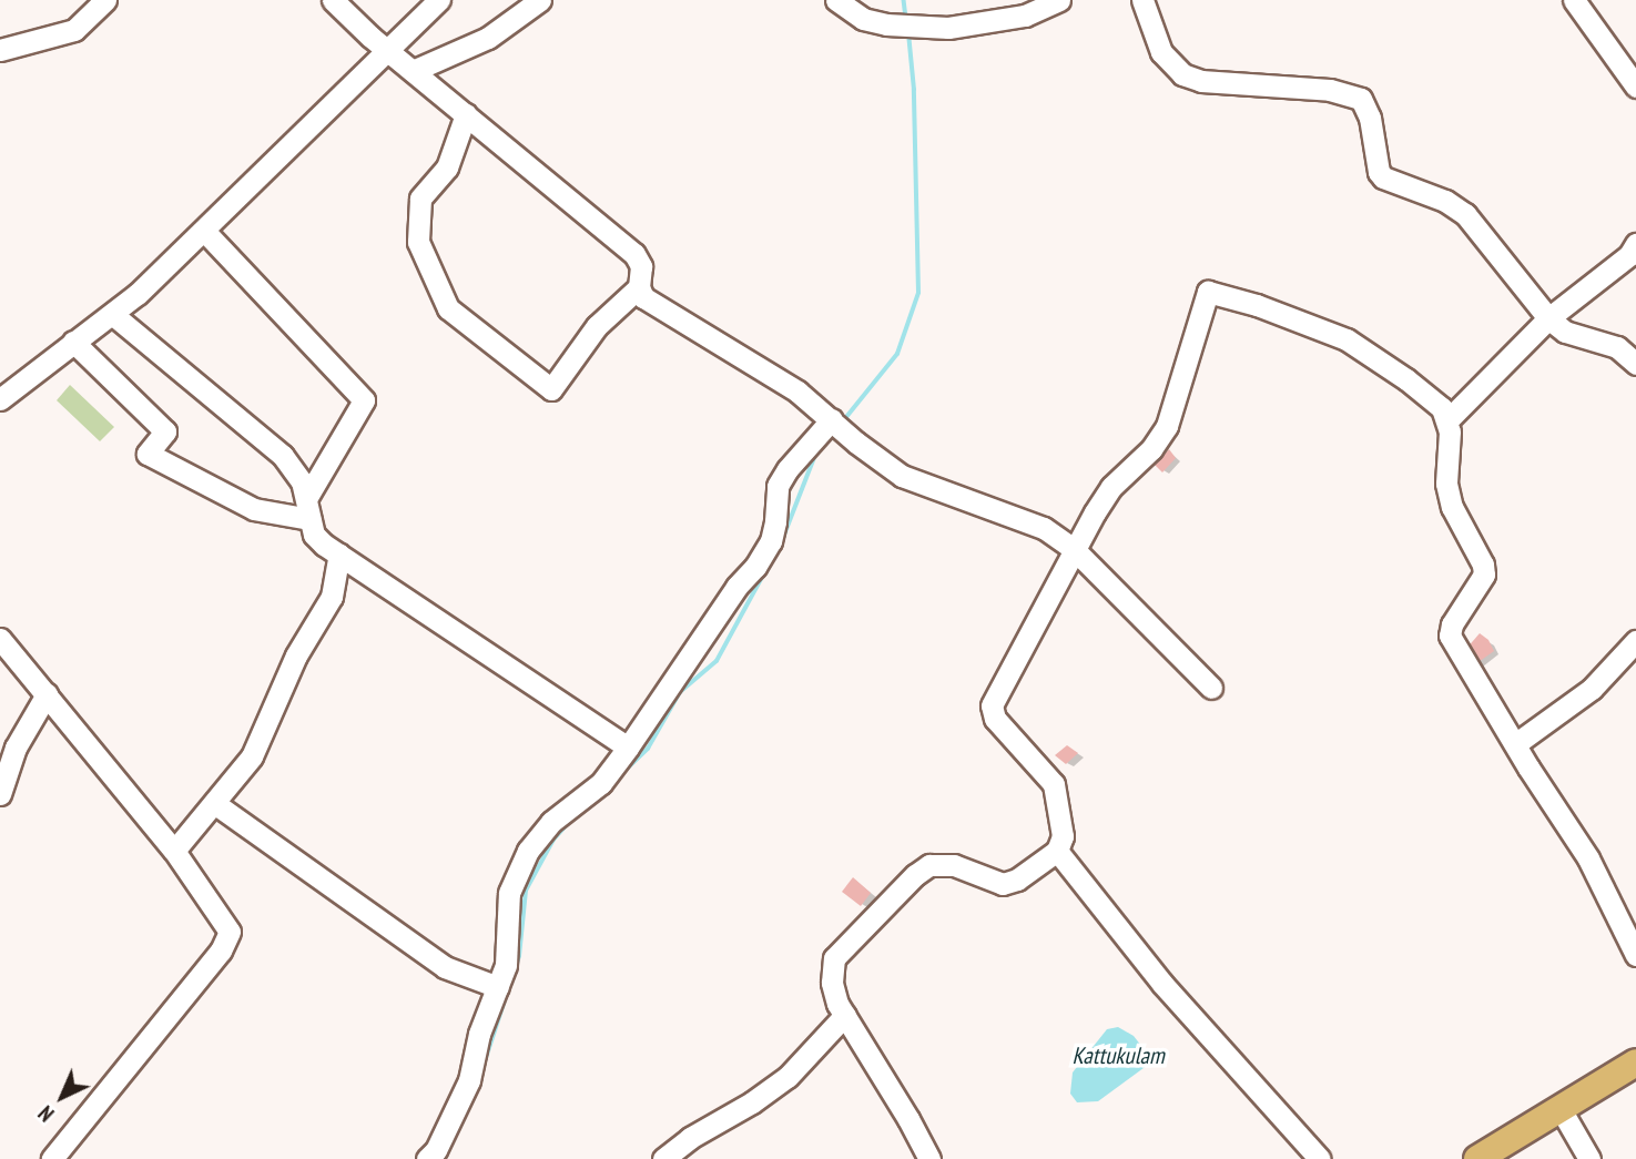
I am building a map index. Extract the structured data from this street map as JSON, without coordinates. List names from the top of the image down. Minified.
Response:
{"water":["Kattukulam"],"north":"bottom left"}
